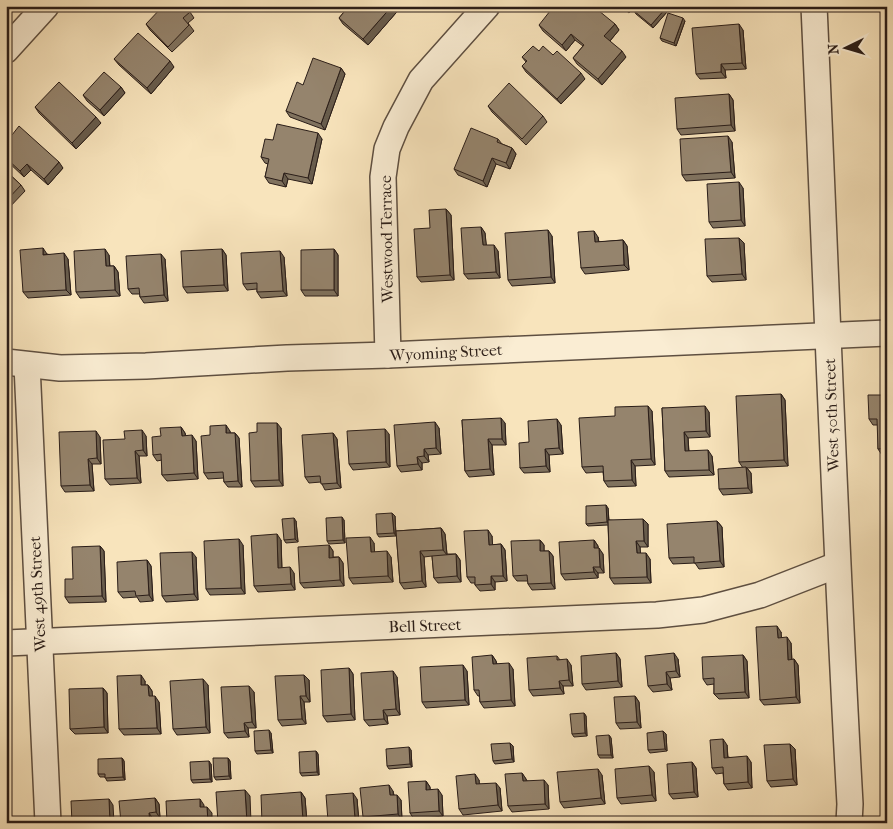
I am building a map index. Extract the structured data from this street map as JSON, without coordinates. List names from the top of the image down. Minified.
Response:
{"streets":{"street":["Westwood Terrace","Wyoming Street","West 50th Street","West 49th Street","Bell Street"]},"crossings":[["Westwood Terrace","Wyoming Street"],["Wyoming Street","West 50th Street"],["Wyoming Street","West 49th Street"],["West 50th Street","Bell Street"],["West 49th Street","Bell Street"]],"north":"left"}
